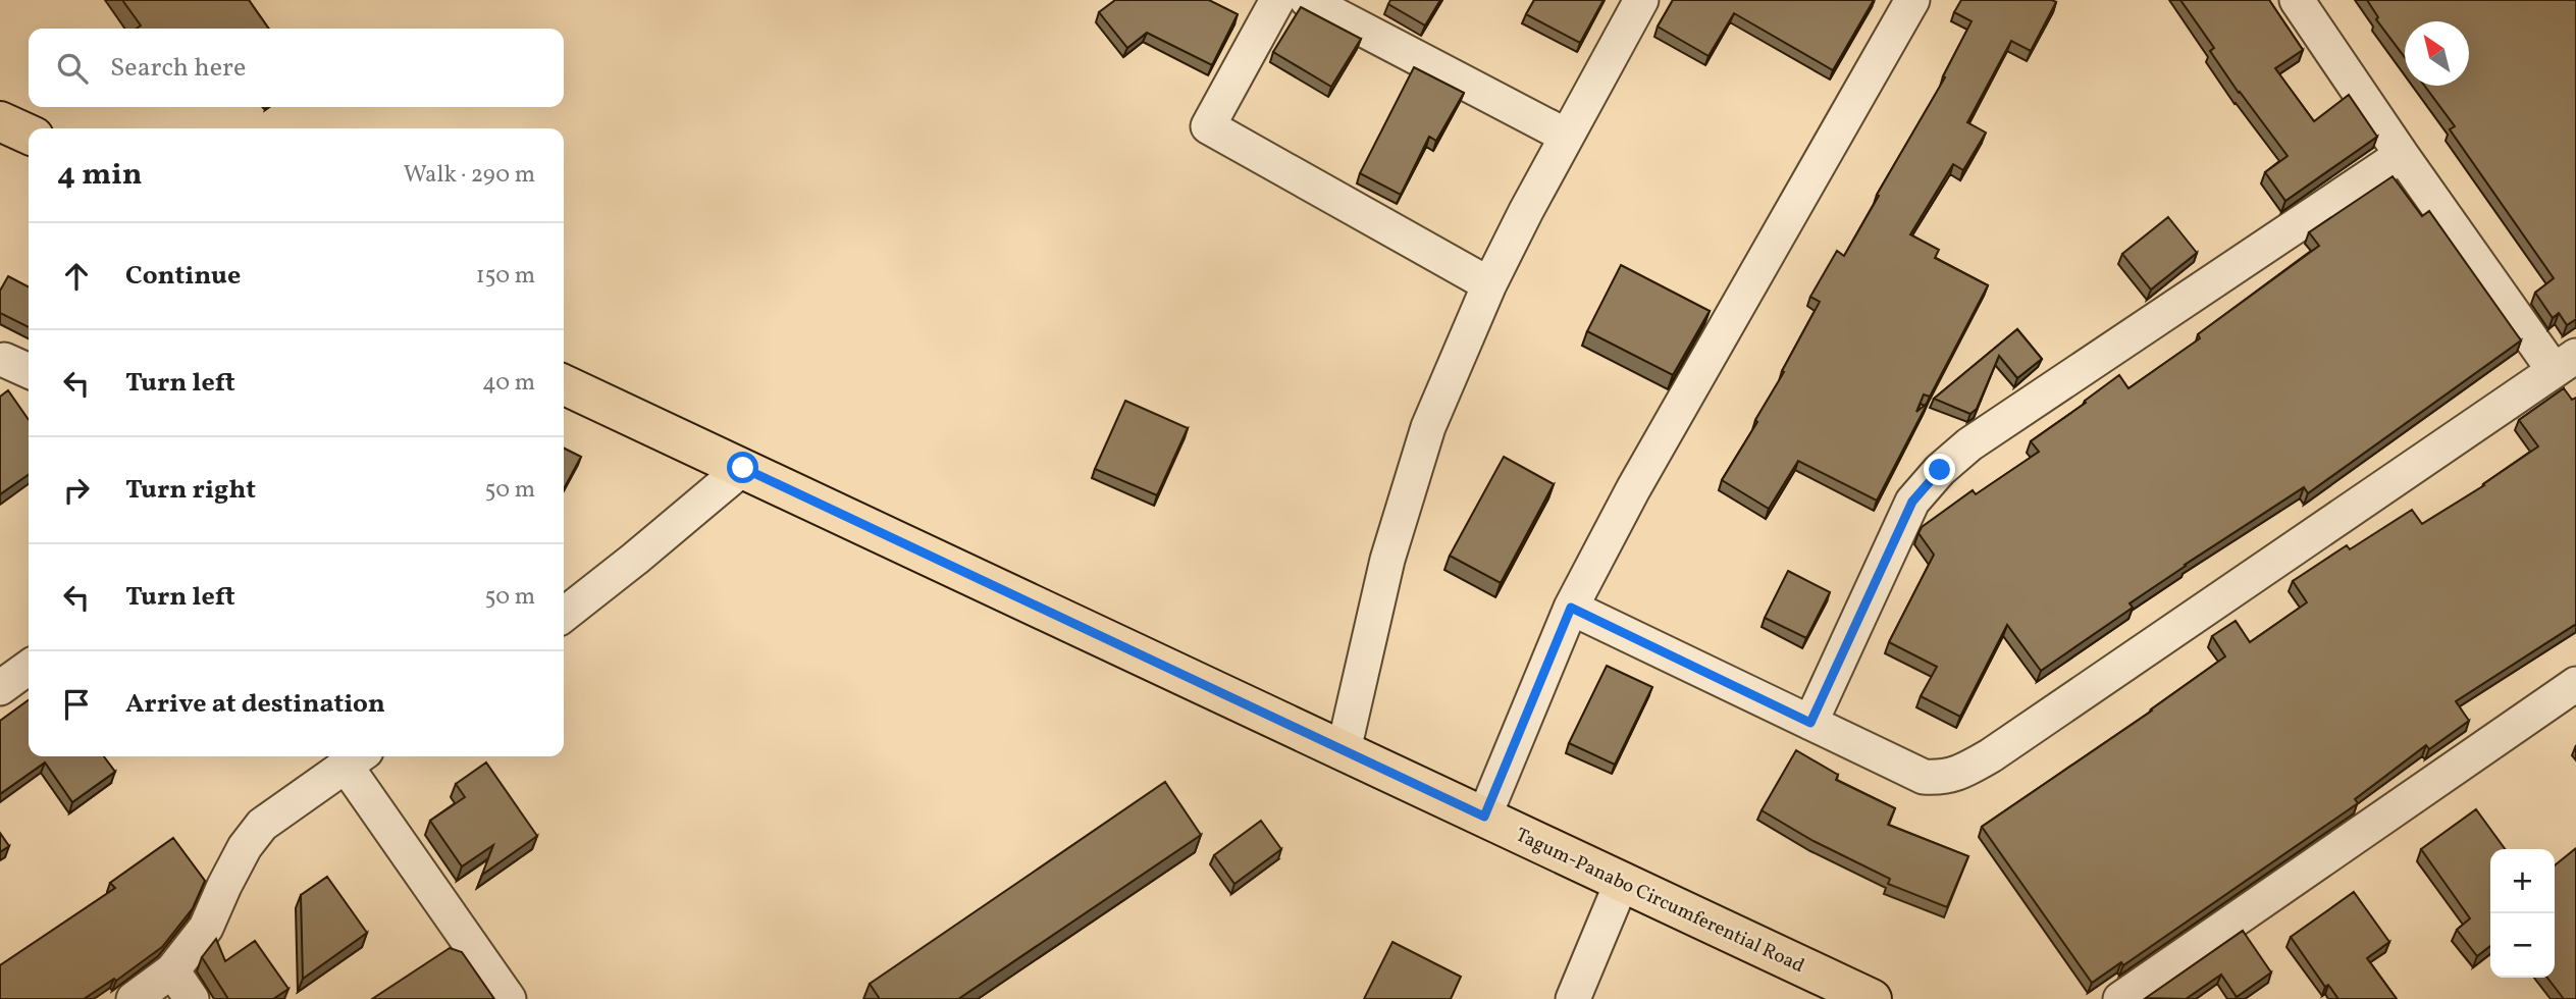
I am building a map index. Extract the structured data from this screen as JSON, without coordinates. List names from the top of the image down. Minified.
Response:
{"streets":{"main road":["Tagum-Panabo Circumferential Road"]},"north":"top left","page":{"search":"Search here","heading":["4 min","Walk · 290 m"],"list":[["Continue","150 m"],["Turn left","40 m"],["Turn right","50 m"],["Turn left","50 m"],"Arrive at destination"],"map_buttons":["+","−"]}}
